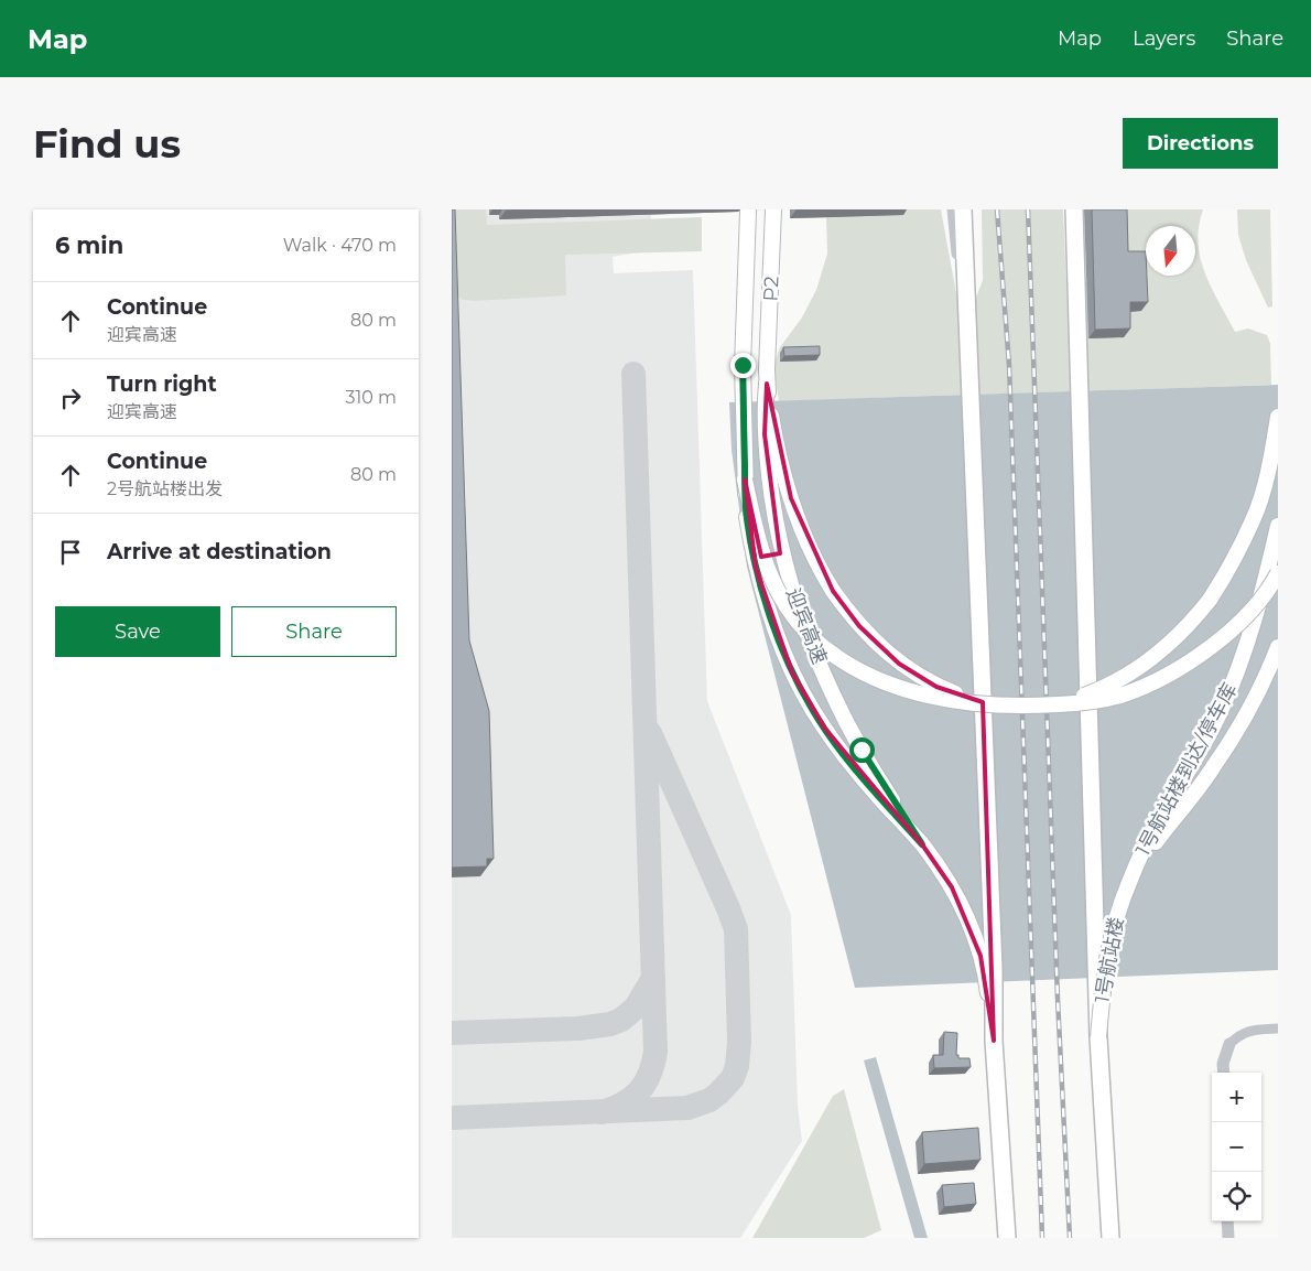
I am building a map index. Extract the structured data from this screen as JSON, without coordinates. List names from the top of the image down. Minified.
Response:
{"streets":{"main road":["P2","迎宾高速","1号航站楼到达/停车库","1号航站楼"]},"crossings":[["P2","迎宾高速"],["1号航站楼到达/停车库","1号航站楼"]],"north":"bottom","page":{"header":"Map","nav":["Map","Layers","Share"],"buttons":["Directions",["Save","Share"]],"title":"Find us","heading":["6 min","Walk · 470 m"],"list":[["Continue","迎宾高速","80 m"],["Turn right","迎宾高速","310 m"],["Continue","2号航站楼出发","80 m"],"Arrive at destination"],"map_buttons":["+","−"]}}
